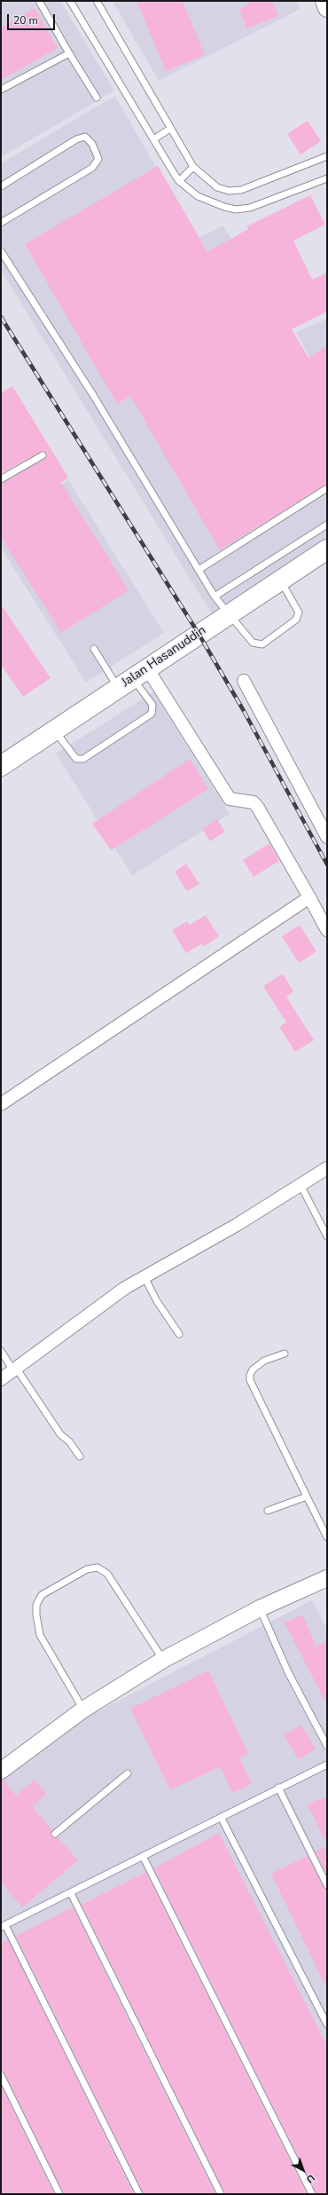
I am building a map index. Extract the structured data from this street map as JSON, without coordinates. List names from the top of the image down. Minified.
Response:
{"streets":{"main road":["Jalan Hasanuddin"]},"scale_bar":"20 m","north":"bottom right"}
